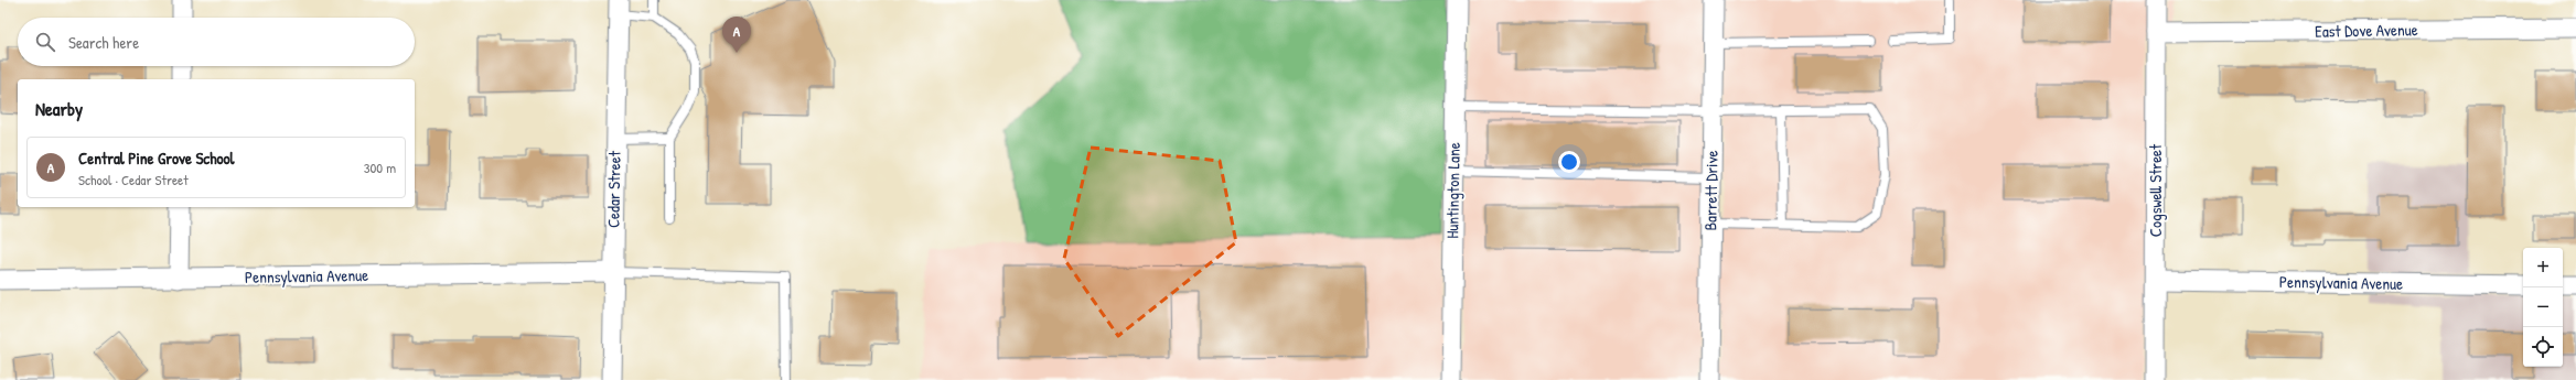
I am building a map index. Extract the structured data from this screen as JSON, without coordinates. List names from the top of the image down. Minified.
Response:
{"streets":{"street":["East Dove Avenue","Cedar Street","Huntington Lane","Barrett Drive","Cogswell Street","Pennsylvania Avenue"]},"crossings":[["East Dove Avenue","Cogswell Street"],["Cedar Street","Pennsylvania Avenue"],["Cogswell Street","Pennsylvania Avenue"]],"page":{"pins":"A","search":"Search here","heading":"Nearby","list":[{"mark":"A","name":"Central Pine Grove School","note":"School · Cedar Street","value":"300 m"}],"map_buttons":["+","−"]}}
